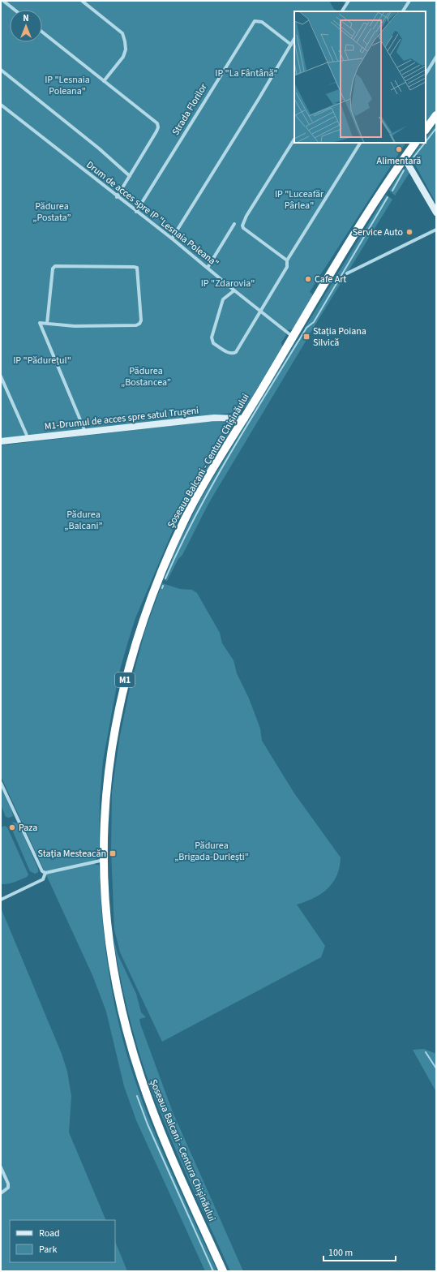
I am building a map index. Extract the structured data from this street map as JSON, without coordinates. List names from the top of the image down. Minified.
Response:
{"streets":{"highway":["Șoseaua Balcani - Centura Chișinăului","M1"],"street":["Strada Florilor","Drum de acces spre IP \"Lesnaia Poleana\"","M1-Drumul de acces spre satul Trușeni"]},"crossings":[["Strada Florilor","Drum de acces spre IP \"Lesnaia Poleana\""],["Drum de acces spre IP \"Lesnaia Poleana\"","Șoseaua Balcani - Centura Chișinăului"],["M1-Drumul de acces spre satul Trușeni","Șoseaua Balcani - Centura Chișinăului"]],"parks":["IP \"La Fântână\"","IP \"Lesnaia Poleana\"","IP \"Luceafăr Pârlea\"","Pădurea „Postata”","IP \"Zdarovia\"","IP \"Pădurețul\"","Pădurea „Bostancea”","Pădurea „Balcani”","Pădurea „Brigada-Durlești”"],"places":{"other":["Alimentară","Service Auto","Cafe Art","Paza"],"transit":["Stația Poiana Silvică","Stația Mesteacăn"]},"legend":["Road","Park"],"scale_bar":"100 m","north":"top"}
